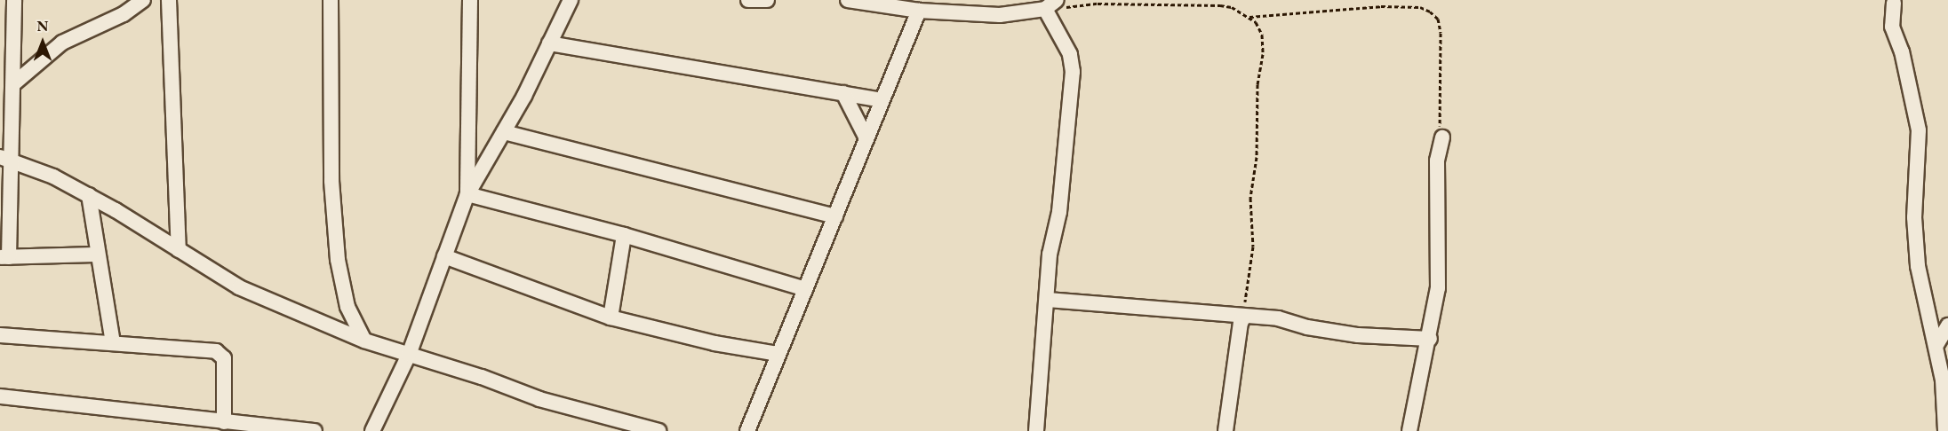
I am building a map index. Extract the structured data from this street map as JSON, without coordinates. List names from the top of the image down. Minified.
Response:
{"north":"top"}
